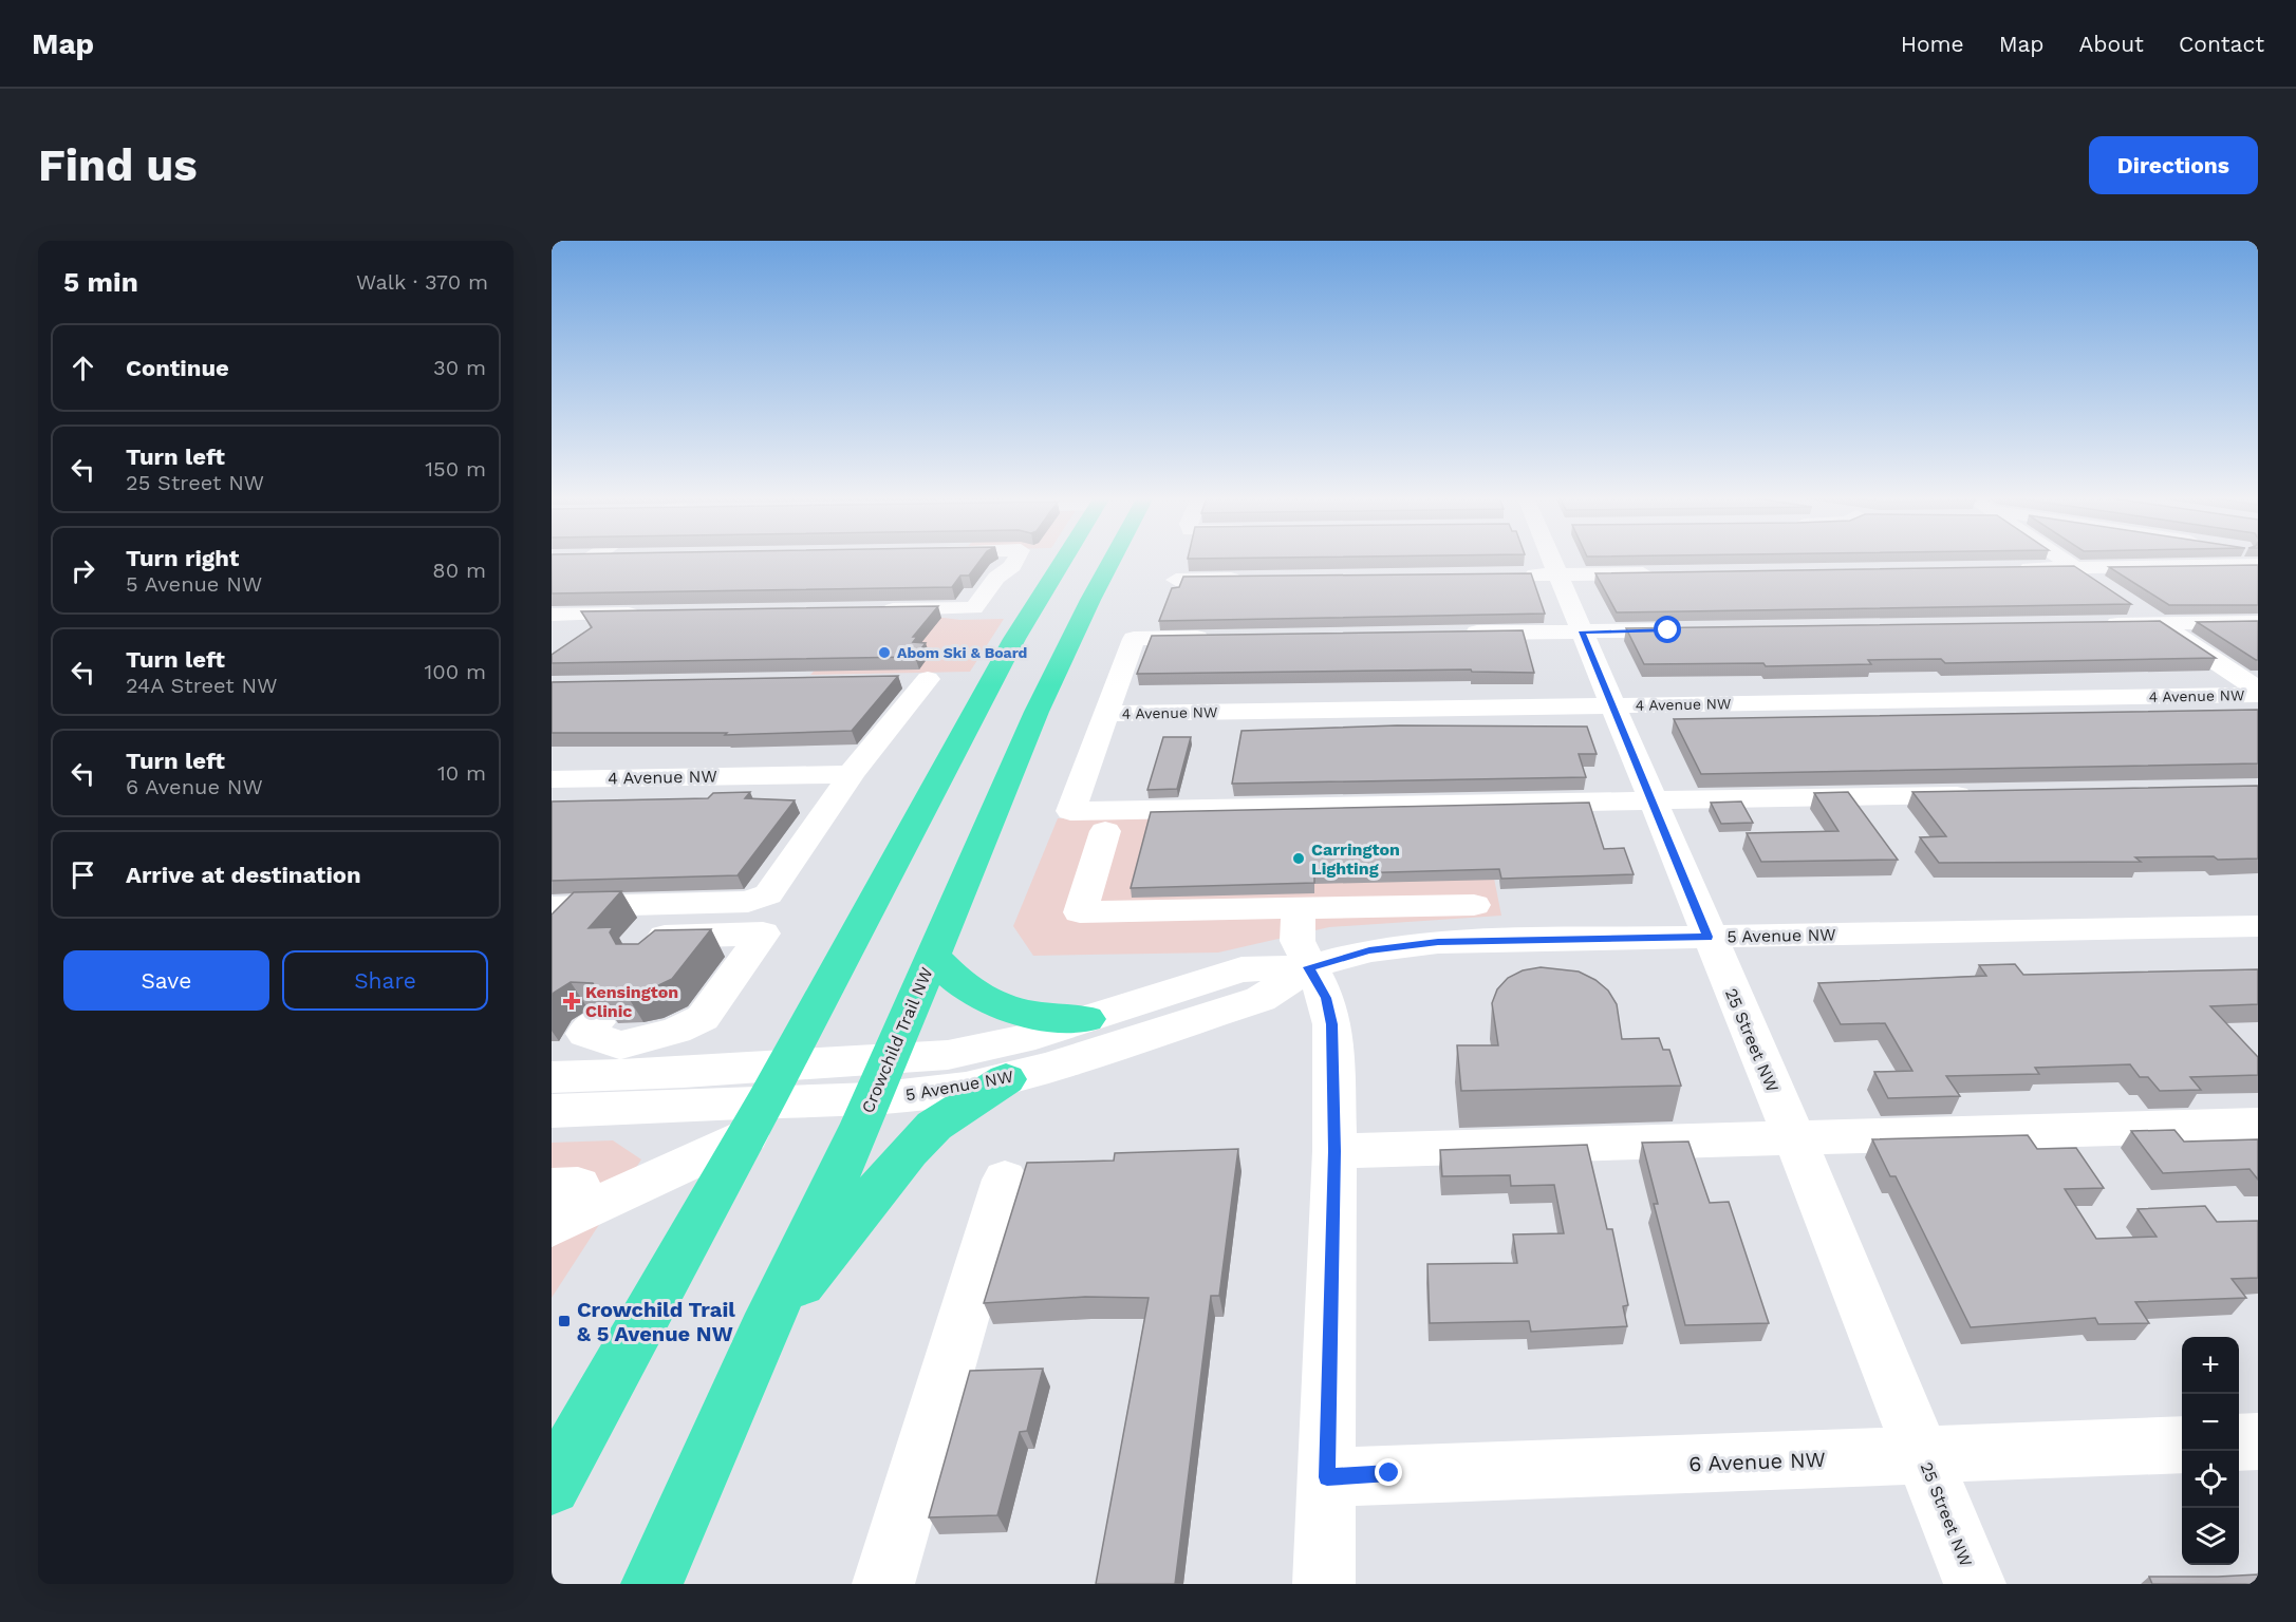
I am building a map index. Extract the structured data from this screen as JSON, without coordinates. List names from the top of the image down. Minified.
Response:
{"streets":{"highway":["Crowchild Trail NW"],"street":["4 Avenue NW","5 Avenue NW","25 Street NW","6 Avenue NW"]},"crossings":[["4 Avenue NW","25 Street NW"],["5 Avenue NW","Crowchild Trail NW"],["5 Avenue NW","25 Street NW"],["25 Street NW","6 Avenue NW"]],"places":{"other":["Abom Ski & Board","Carrington Lighting"],"health":["Kensington Clinic"],"transit":["Crowchild Trail & 5 Avenue NW"]},"page":{"header":"Map","nav":["Home","Map","About","Contact"],"buttons":["Directions",["Save","Share"]],"title":"Find us","heading":["5 min","Walk · 370 m"],"list":[["Continue","30 m"],["Turn left","25 Street NW","150 m"],["Turn right","5 Avenue NW","80 m"],["Turn left","24A Street NW","100 m"],["Turn left","6 Avenue NW","10 m"],"Arrive at destination"],"map_buttons":["+","−"]}}
